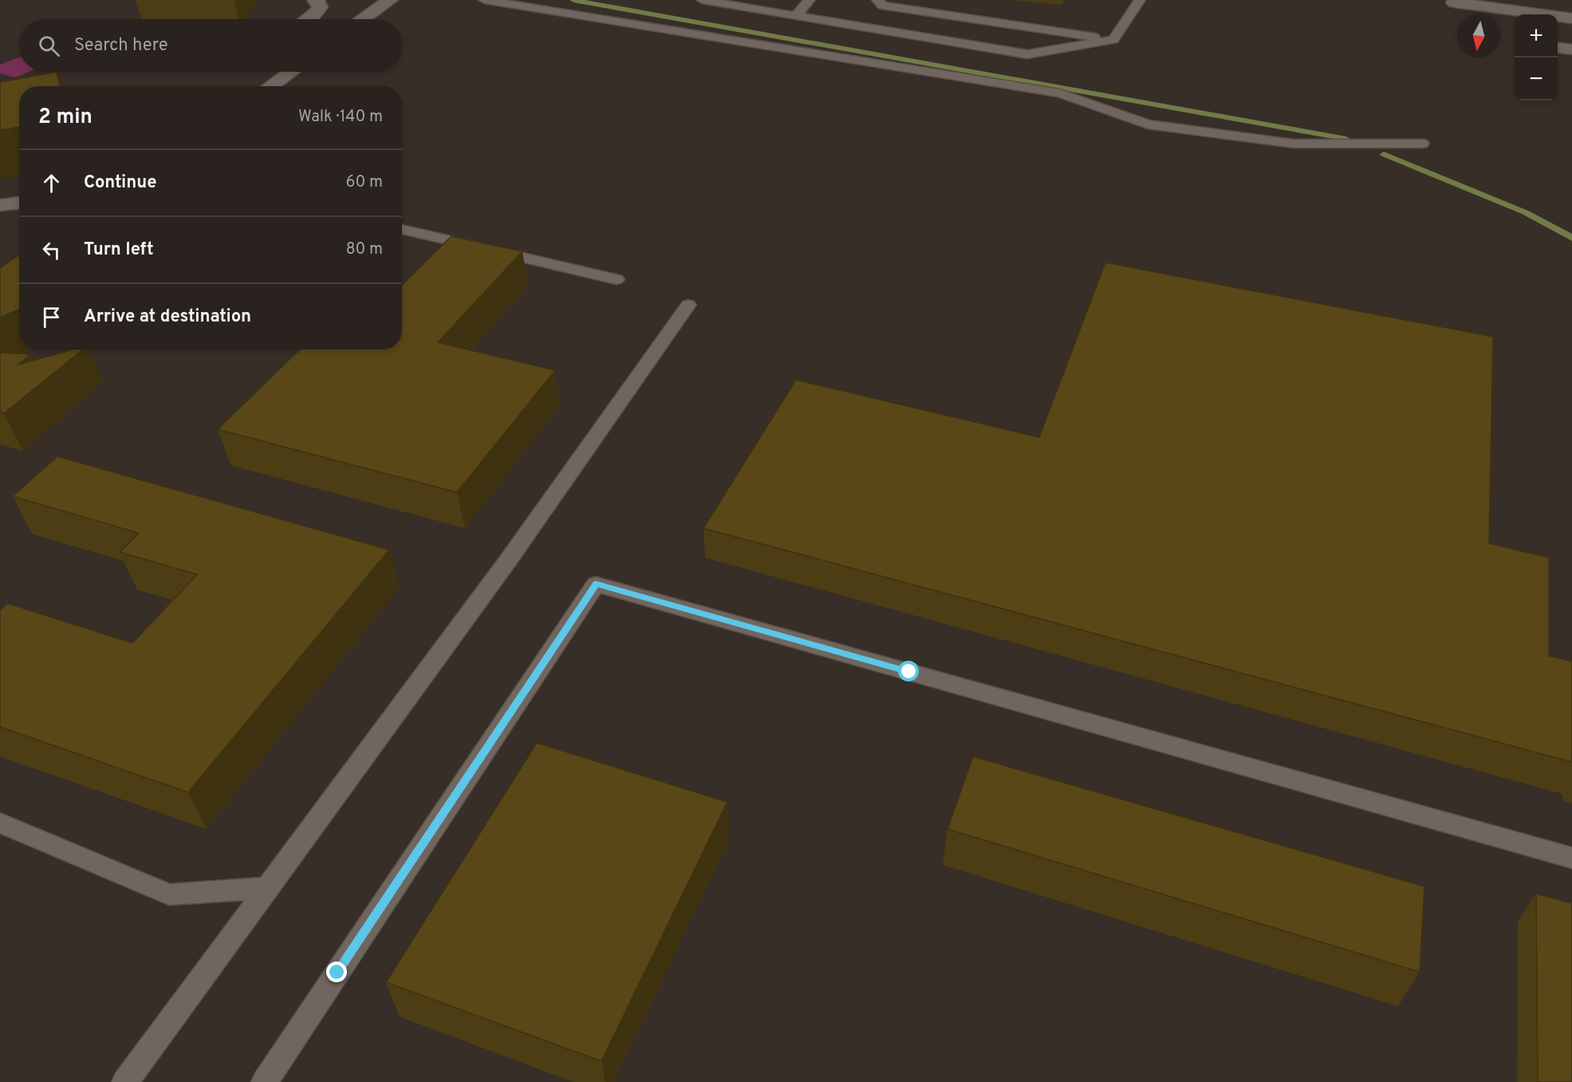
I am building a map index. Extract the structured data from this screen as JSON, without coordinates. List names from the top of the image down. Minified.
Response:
{"north":"bottom","page":{"map_buttons":["+","−"],"search":"Search here","heading":["2 min","Walk · 140 m"],"list":[["Continue","60 m"],["Turn left","80 m"],"Arrive at destination"]}}
